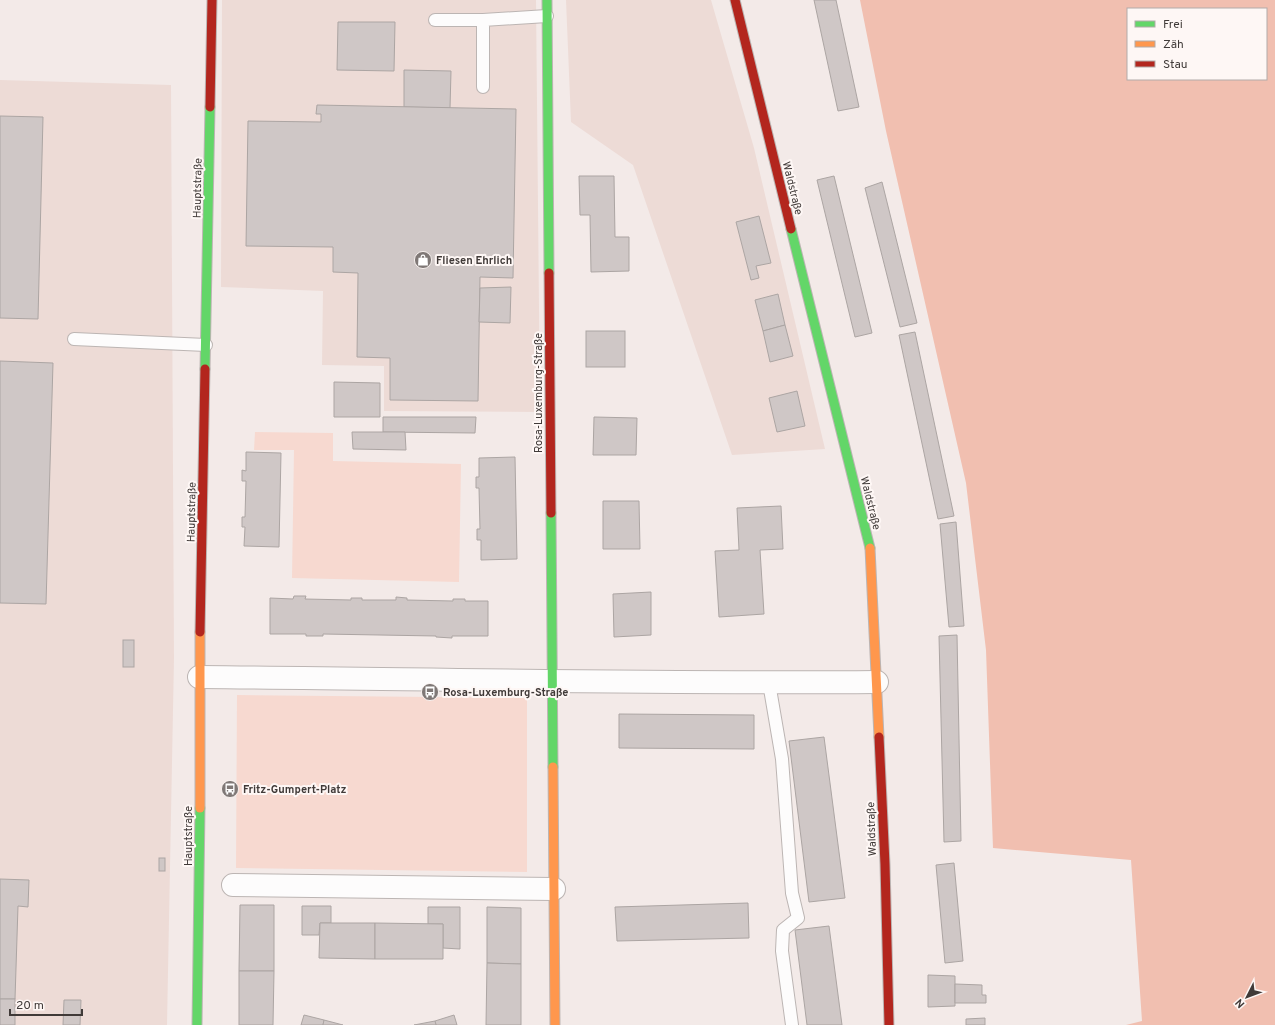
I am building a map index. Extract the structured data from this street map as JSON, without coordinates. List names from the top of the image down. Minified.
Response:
{"streets":{"street":["Hauptstraße","Waldstraße","Rosa-Luxemburg-Straße"]},"places":{"shop":["Fliesen Ehrlich"],"bus stop":["Rosa-Luxemburg-Straße","Fritz-Gumpert-Platz"]},"legend":["Frei","Zäh","Stau"],"scale_bar":"20 m","north":"bottom left"}
